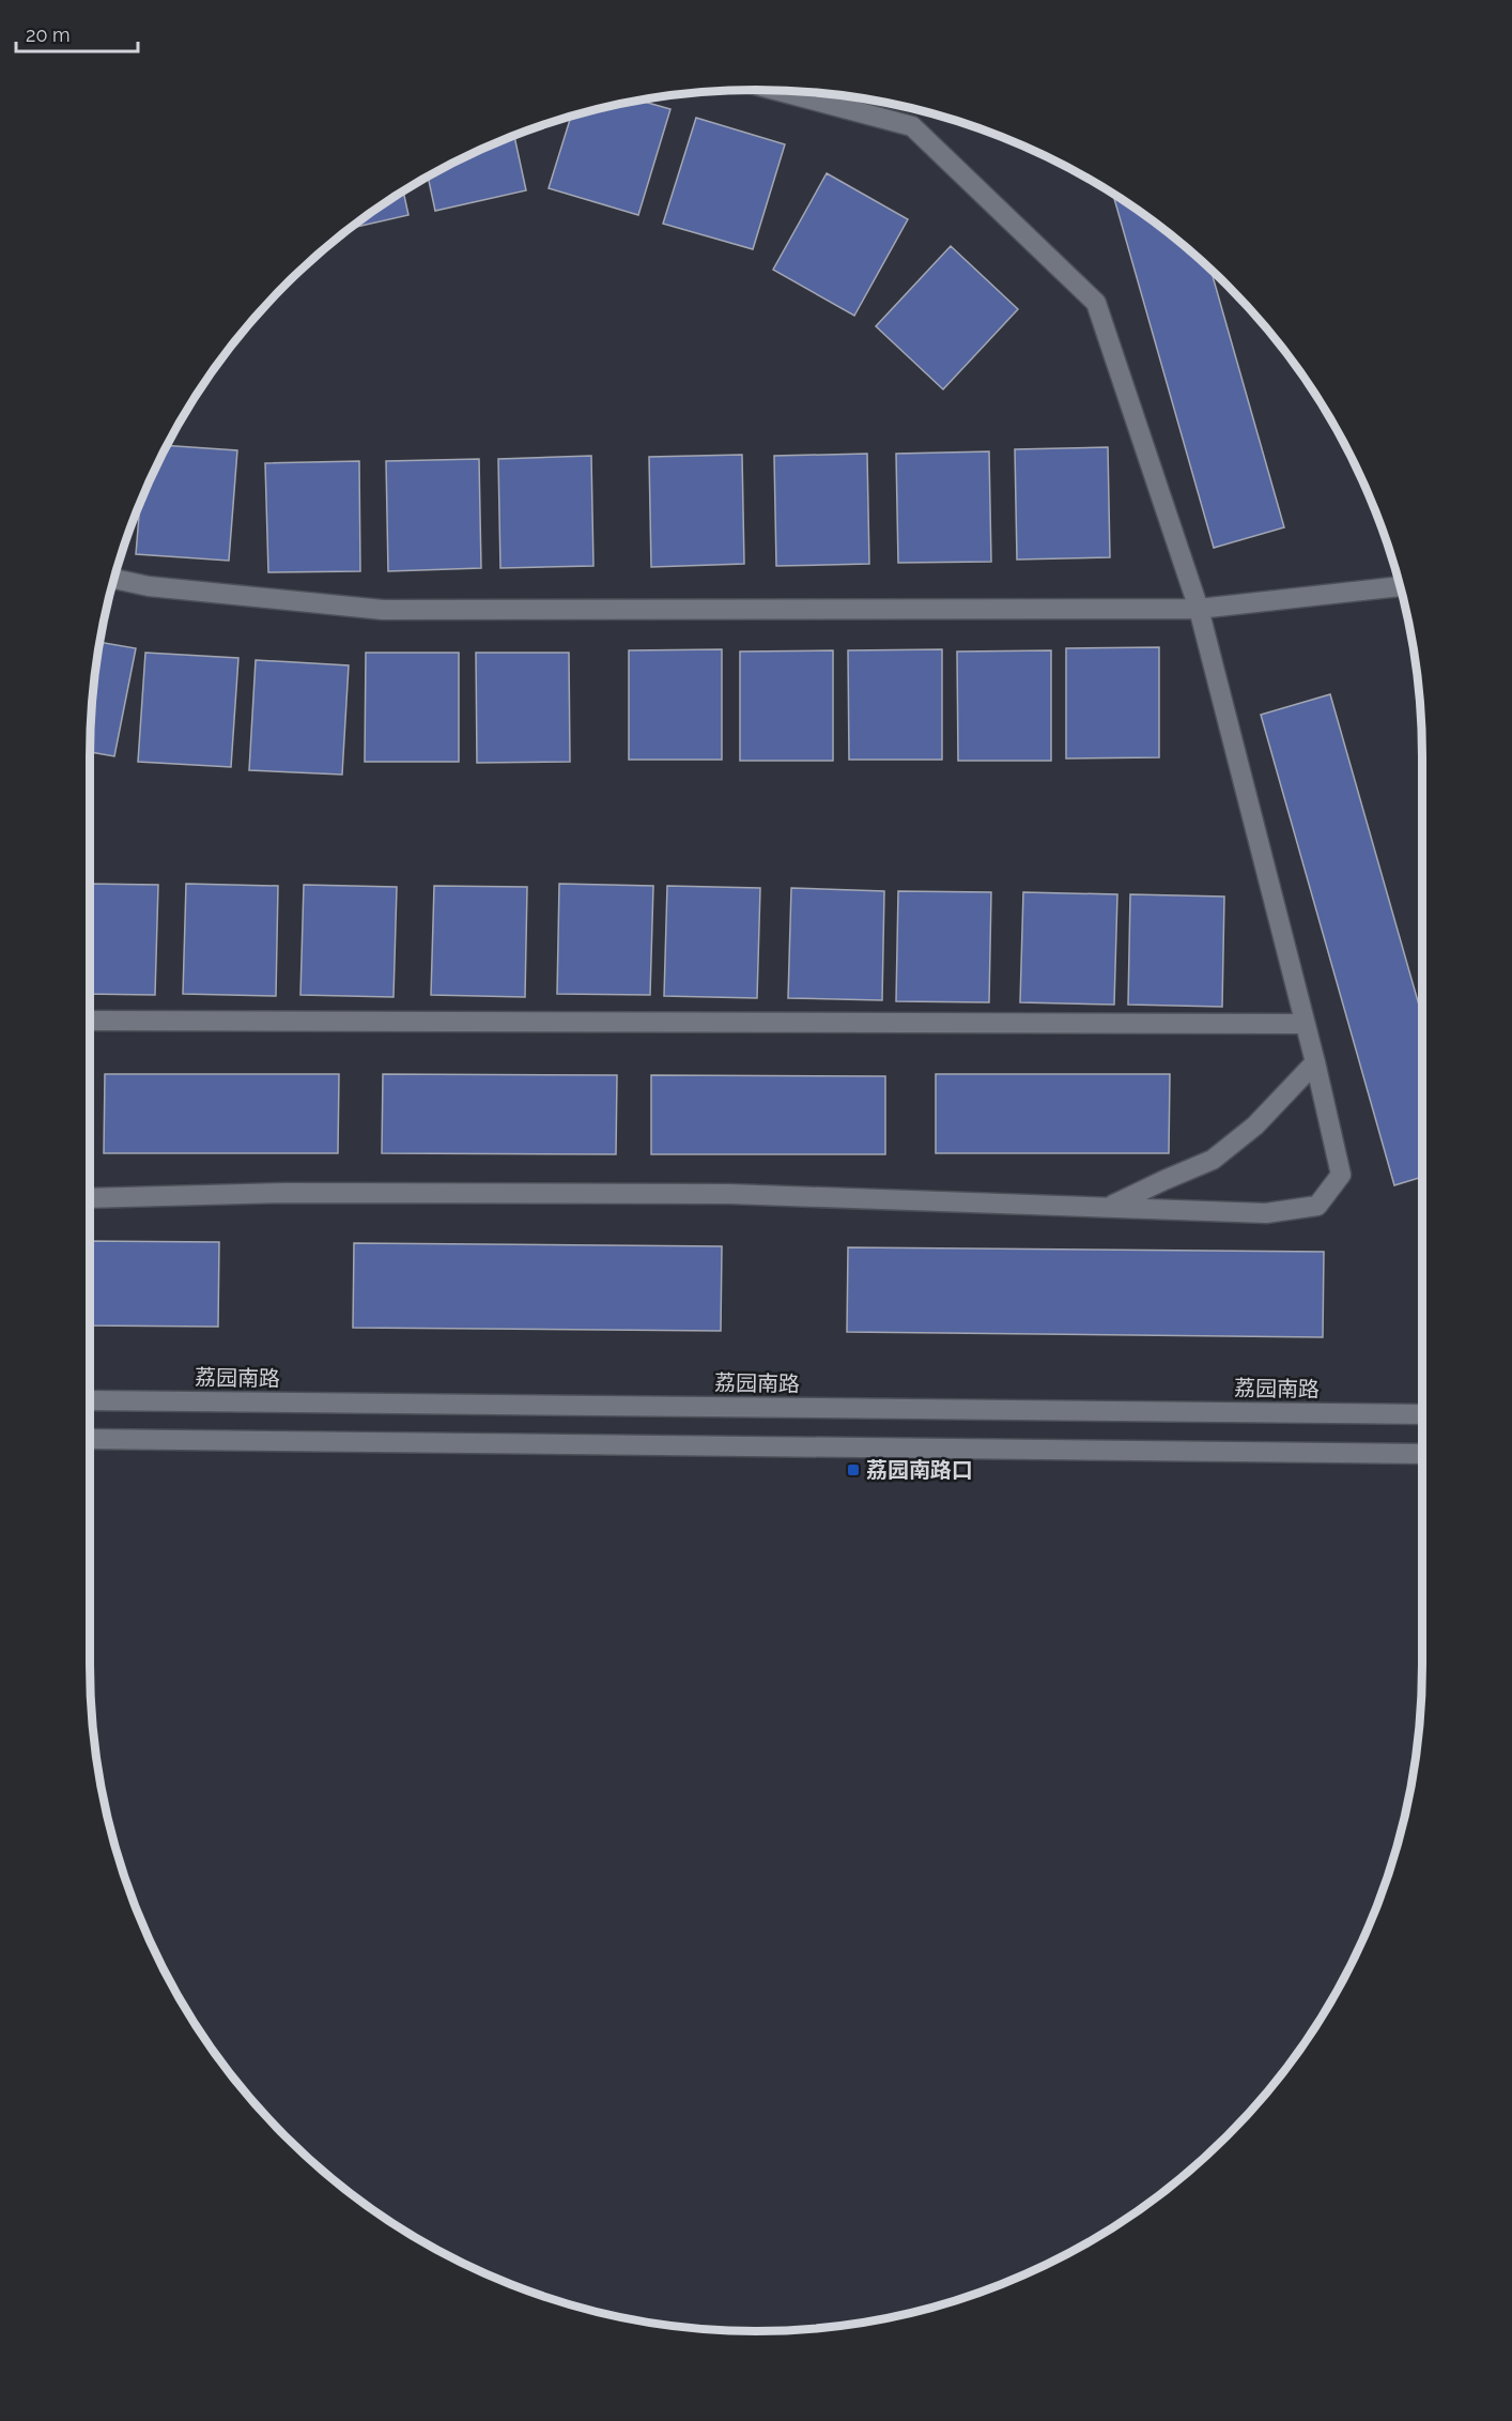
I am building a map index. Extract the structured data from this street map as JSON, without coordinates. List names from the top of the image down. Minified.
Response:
{"streets":{"main road":["荔园南路"]},"places":{"transit":["荔园南路口"]},"scale_bar":"20 m"}
